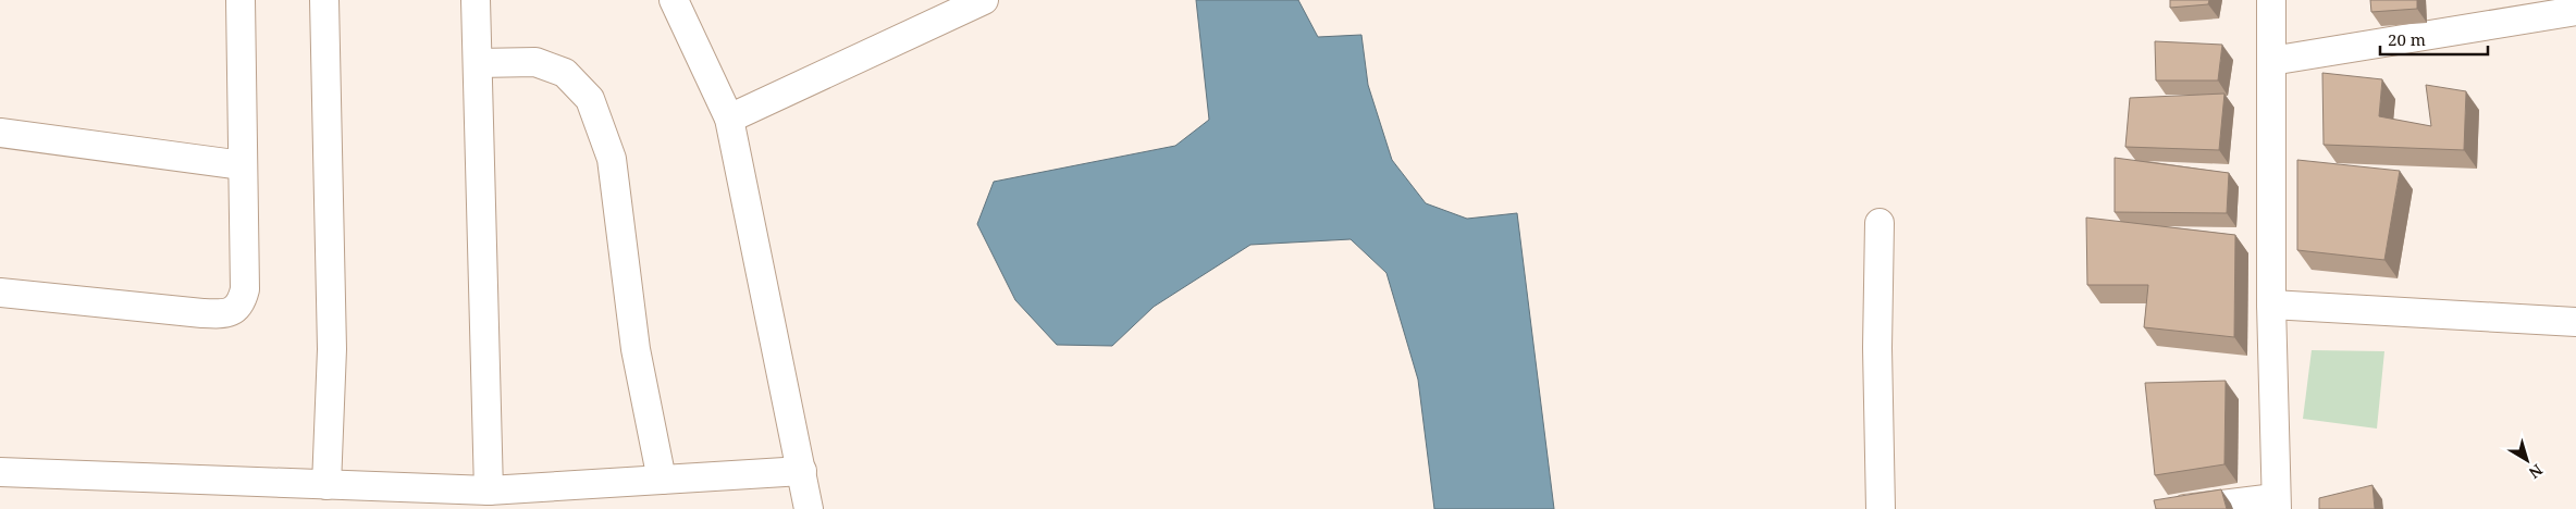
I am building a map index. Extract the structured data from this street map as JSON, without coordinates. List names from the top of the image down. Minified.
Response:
{"scale_bar":"20 m","north":"bottom right"}
